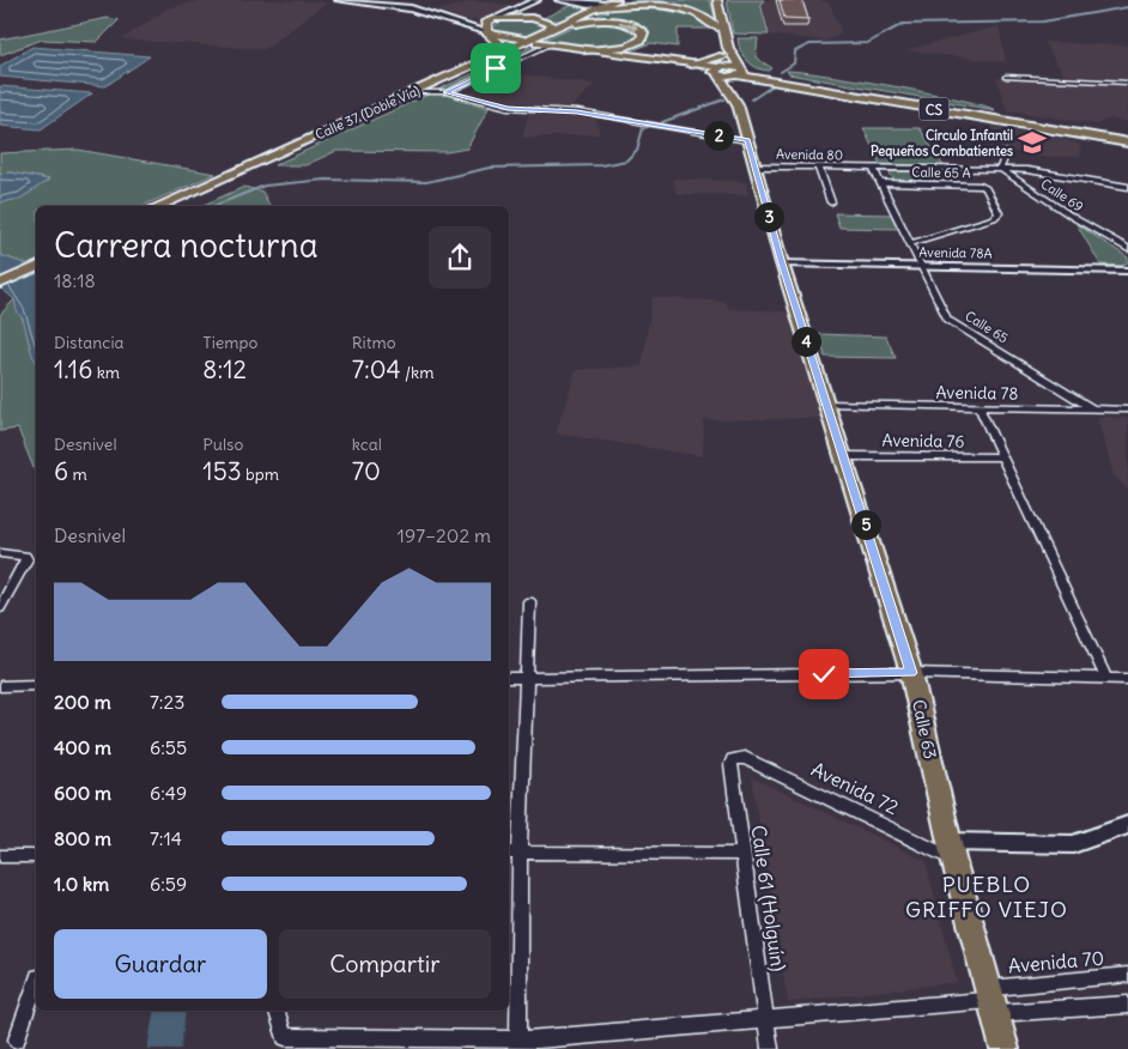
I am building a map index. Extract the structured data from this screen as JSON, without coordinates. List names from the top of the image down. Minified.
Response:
{"streets":{"main road":["CS","Calle 37 (Doble Vía)","Calle 63"],"street":["Avenida 80","Calle 65 A","Calle 69","Avenida 78A","Calle 65","Avenida 78","Avenida 76","Avenida 72","Calle 61 (Holguín)","Avenida 70"]},"crossings":[["CS","Calle 63"],["Avenida 80","Calle 69"],["Avenida 80","Calle 65"],["Avenida 80","Calle 63"],["Calle 65 A","Calle 65"],["Avenida 78A","Calle 65"],["Avenida 78A","Calle 63"],["Calle 65","Avenida 78"],["Avenida 78","Calle 63"],["Avenida 76","Calle 63"],["Calle 63","Avenida 72"],["Calle 63","Avenida 70"],["Avenida 72","Calle 61 (Holguín)"]],"districts":["PUEBLO GRIFFO VIEJO"],"places":{"school or university":["Círculo Infantil Pequeños Combatientes"]},"page":{"pins":["2","3","4","5"],"heading":["Carrera nocturna","18:18"],"stats":[["Distancia","1.16 km"],["Tiempo","8:12"],["Ritmo","7:04 /km"],["Desnivel","6 m"],["Pulso","153 bpm"],["kcal","70"]],"chart":["Desnivel","197–202 m"],"list":[{"name":"200 m","note":"7:23"},{"name":"400 m","note":"6:55"},{"name":"600 m","note":"6:49"},{"name":"800 m","note":"7:14"},{"name":"1.0 km","note":"6:59"}],"buttons":["Guardar","Compartir"]}}
